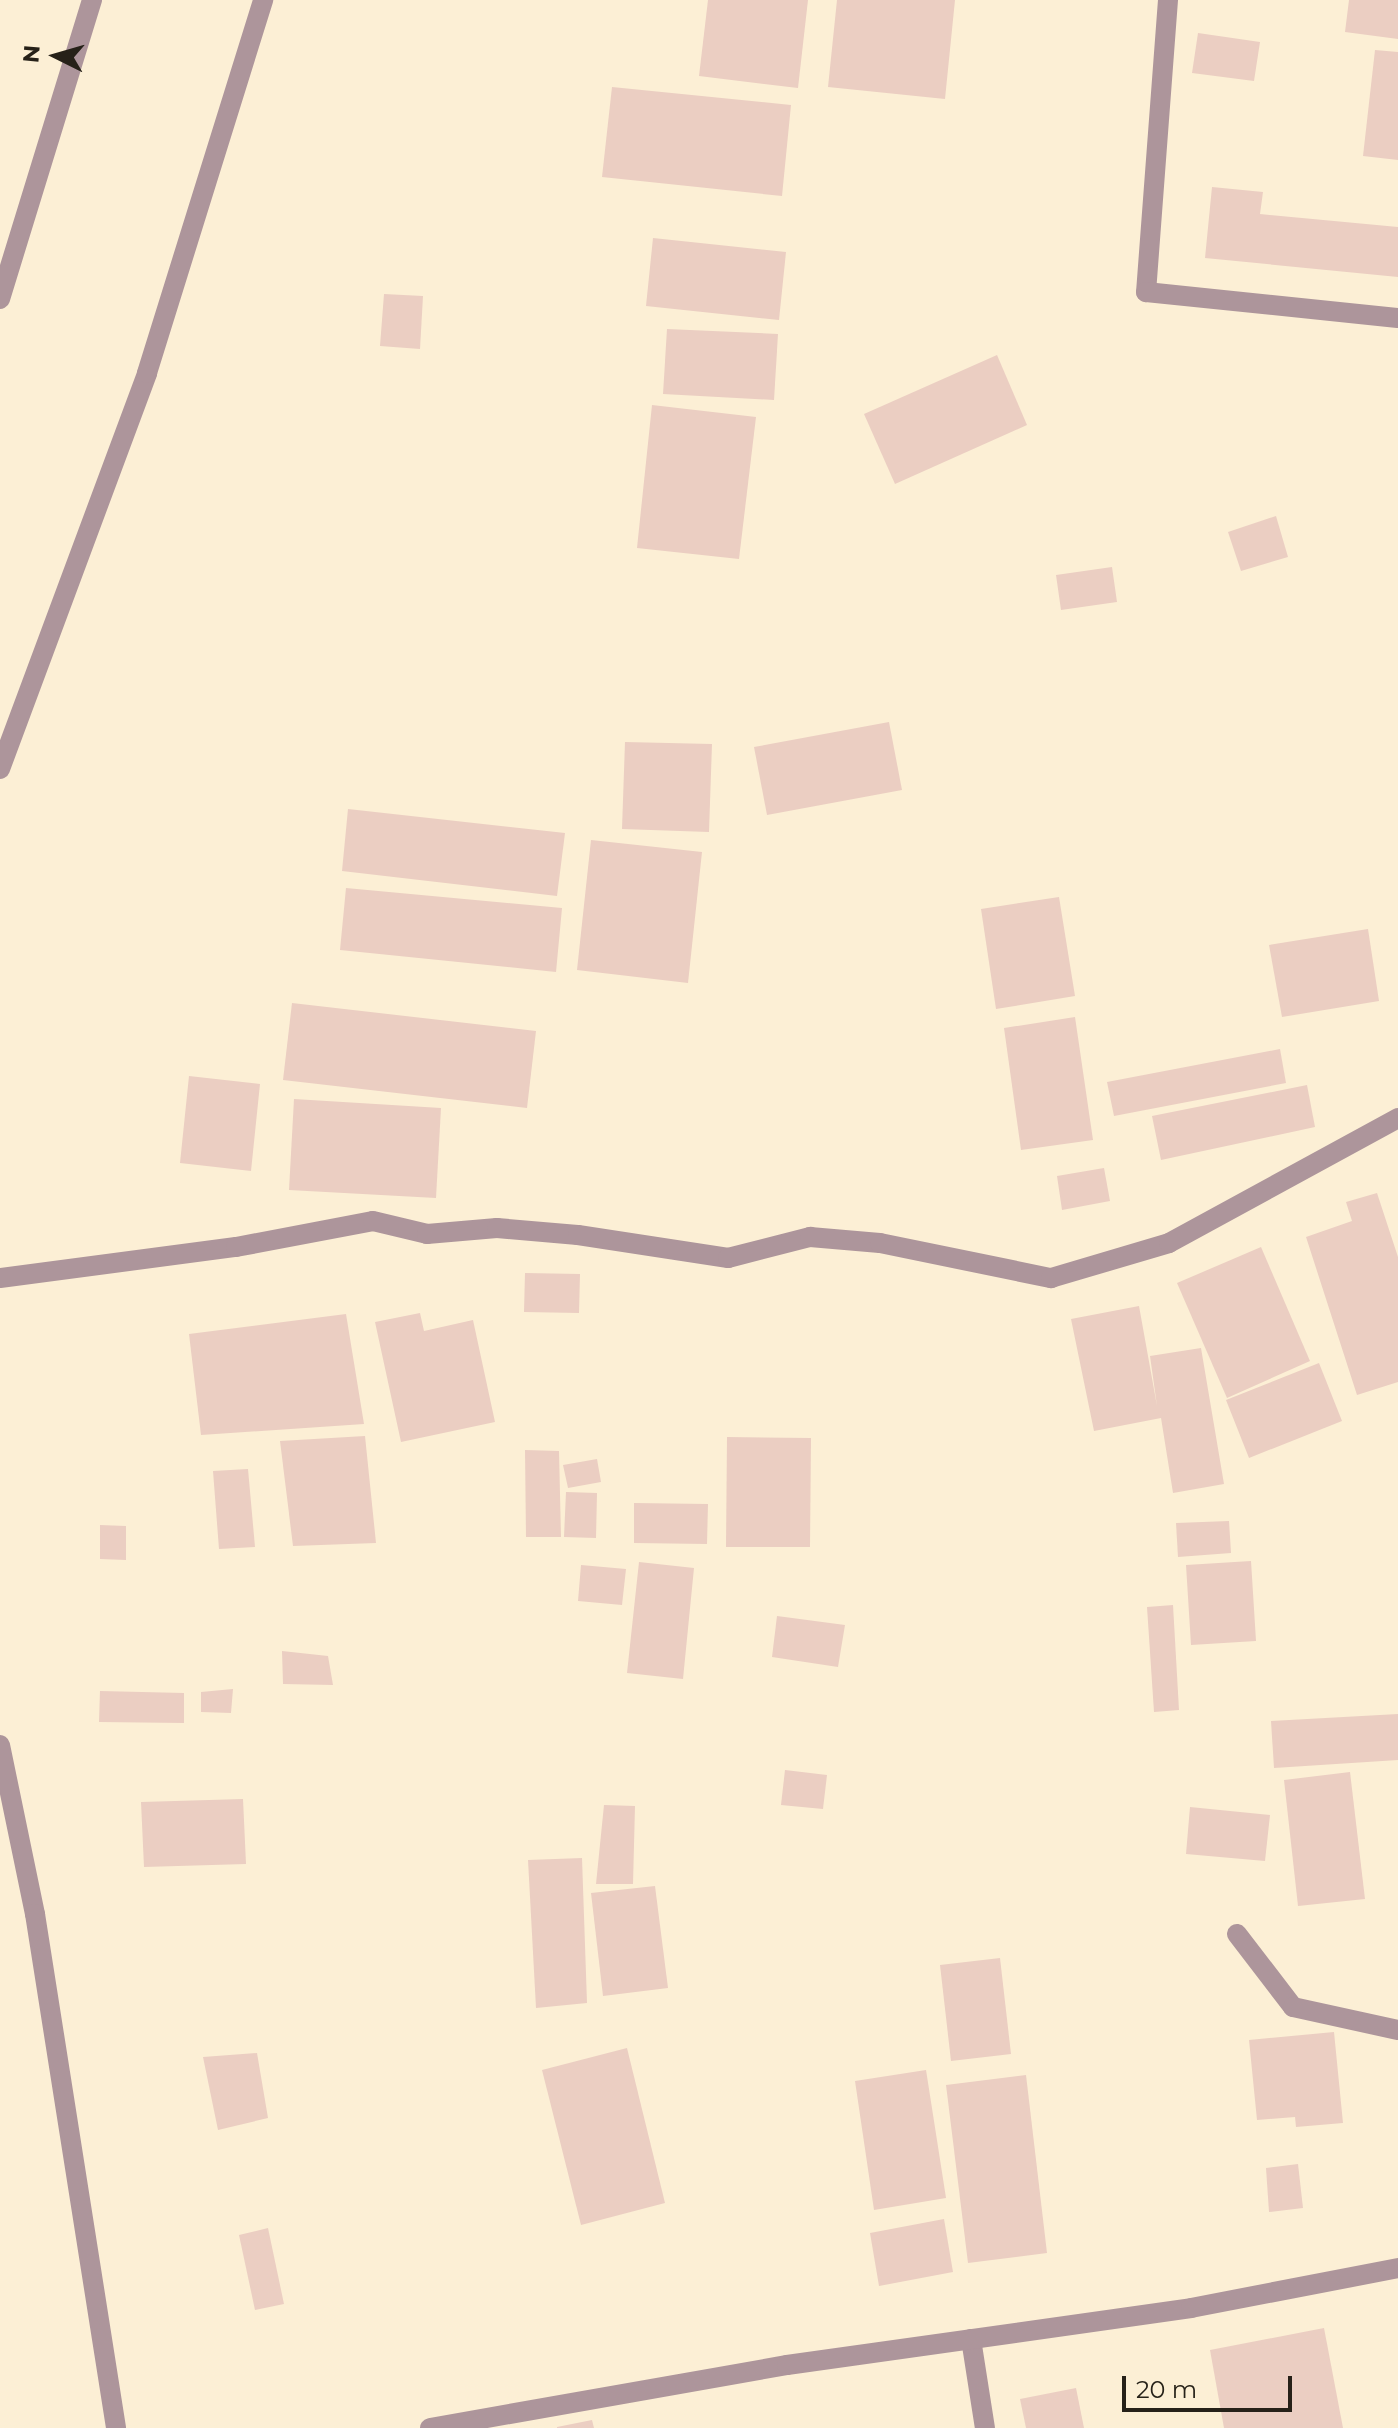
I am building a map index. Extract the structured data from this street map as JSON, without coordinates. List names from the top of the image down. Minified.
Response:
{"scale_bar":"20 m","north":"left"}
